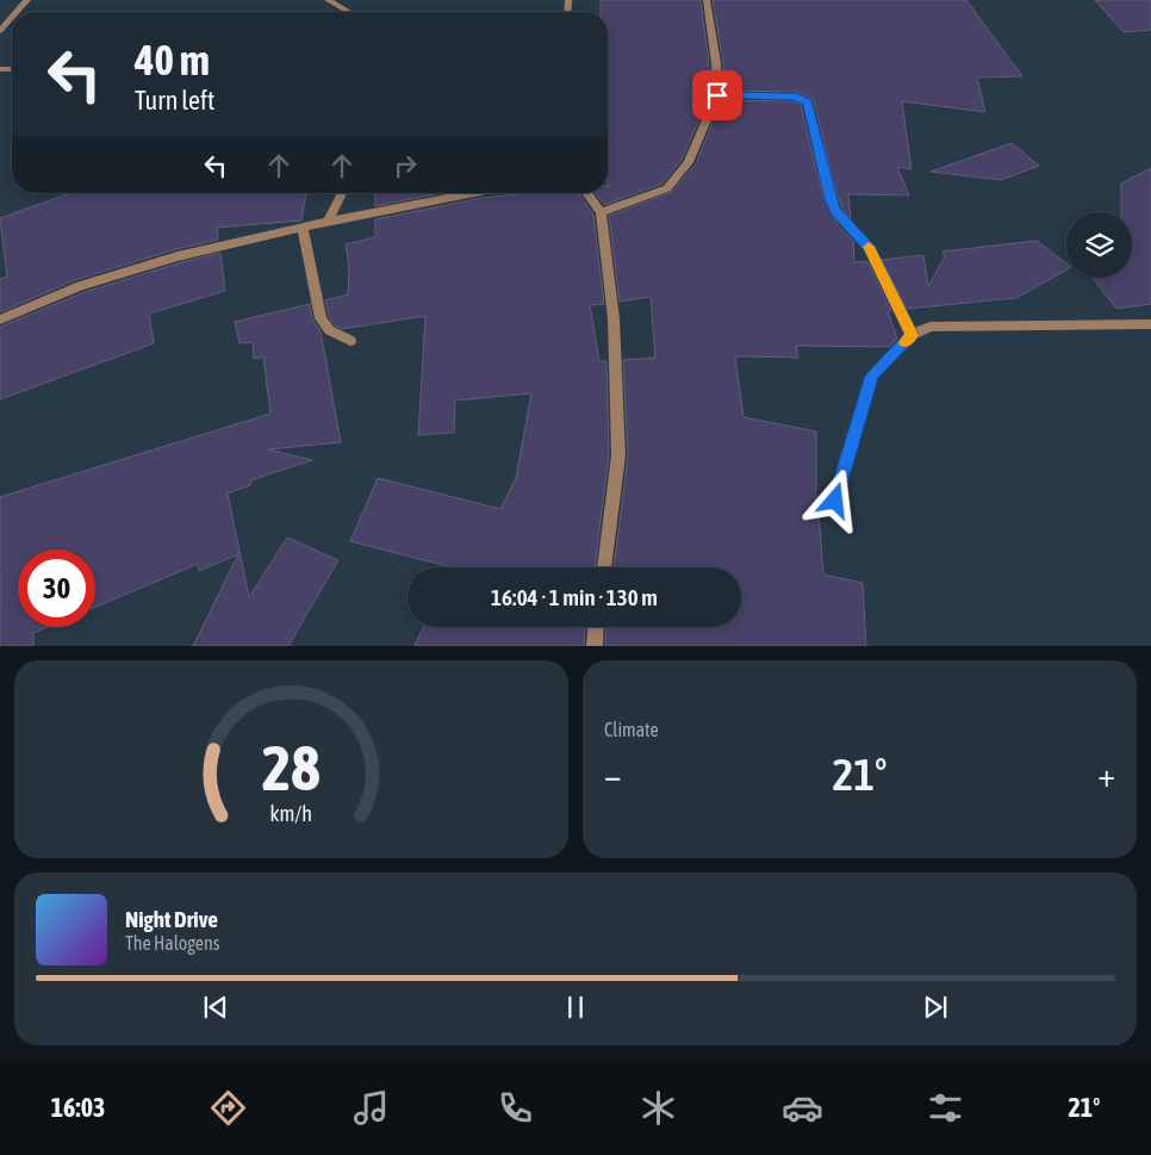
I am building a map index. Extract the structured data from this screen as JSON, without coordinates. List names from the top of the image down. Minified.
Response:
{"page":{"turn":["40 m","Turn left"],"limit":"30","trip":"16:04 · 1 min · 130 m","tile":"Climate","heat":["−","21°","+"],"song":["Night Drive","The Halogens"],"tabs":["16:03","21°"],"gauge":["28","km/h"]}}
